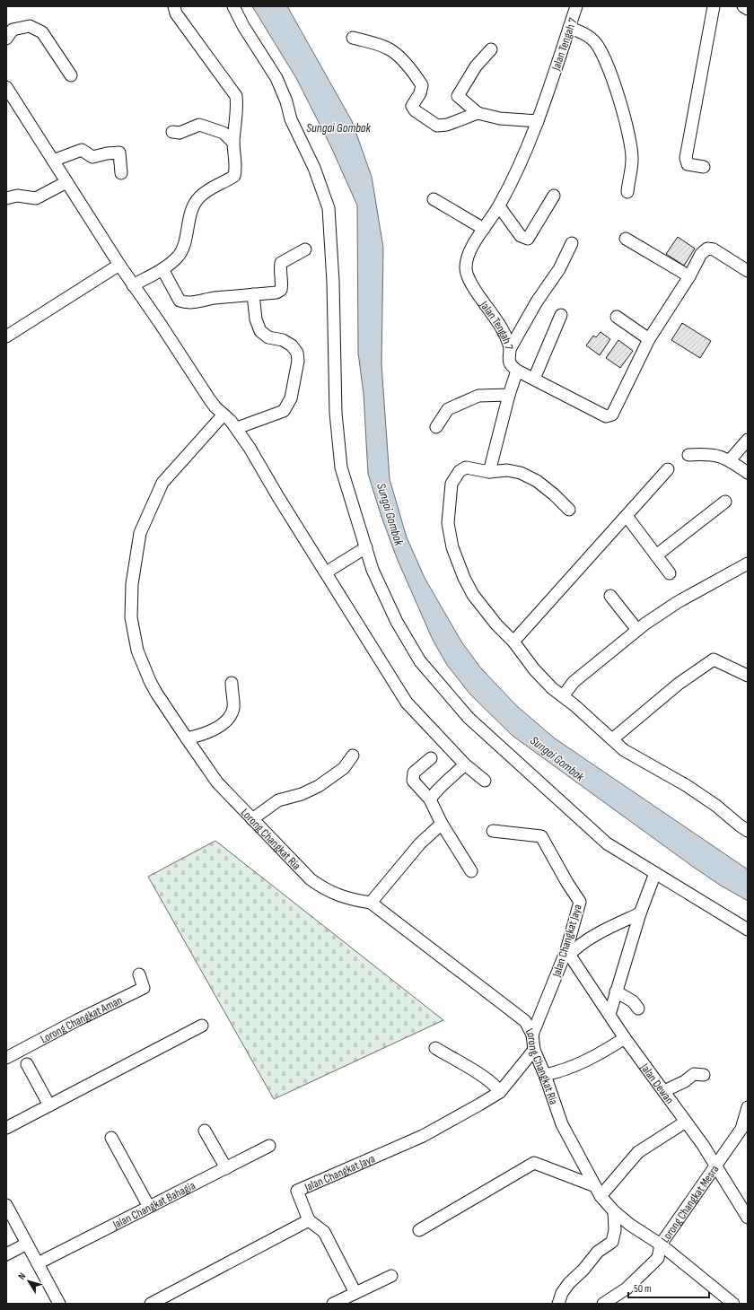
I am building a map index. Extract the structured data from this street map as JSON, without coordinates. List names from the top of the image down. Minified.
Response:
{"streets":{"street":["Jalan Tengah 7","Lorong Changkat Ria","Jalan Changkat Jaya","Lorong Changkat Aman","Jalan Dewan","Lorong Changkat Mesra","Jalan Changkat Bahagia"]},"crossings":[["Lorong Changkat Ria","Jalan Changkat Jaya"],["Lorong Changkat Ria","Lorong Changkat Mesra"],["Jalan Changkat Jaya","Jalan Dewan"],["Jalan Dewan","Lorong Changkat Mesra"]],"water":["Sungai Gombak"],"scale_bar":"50 m","north":"top left"}
